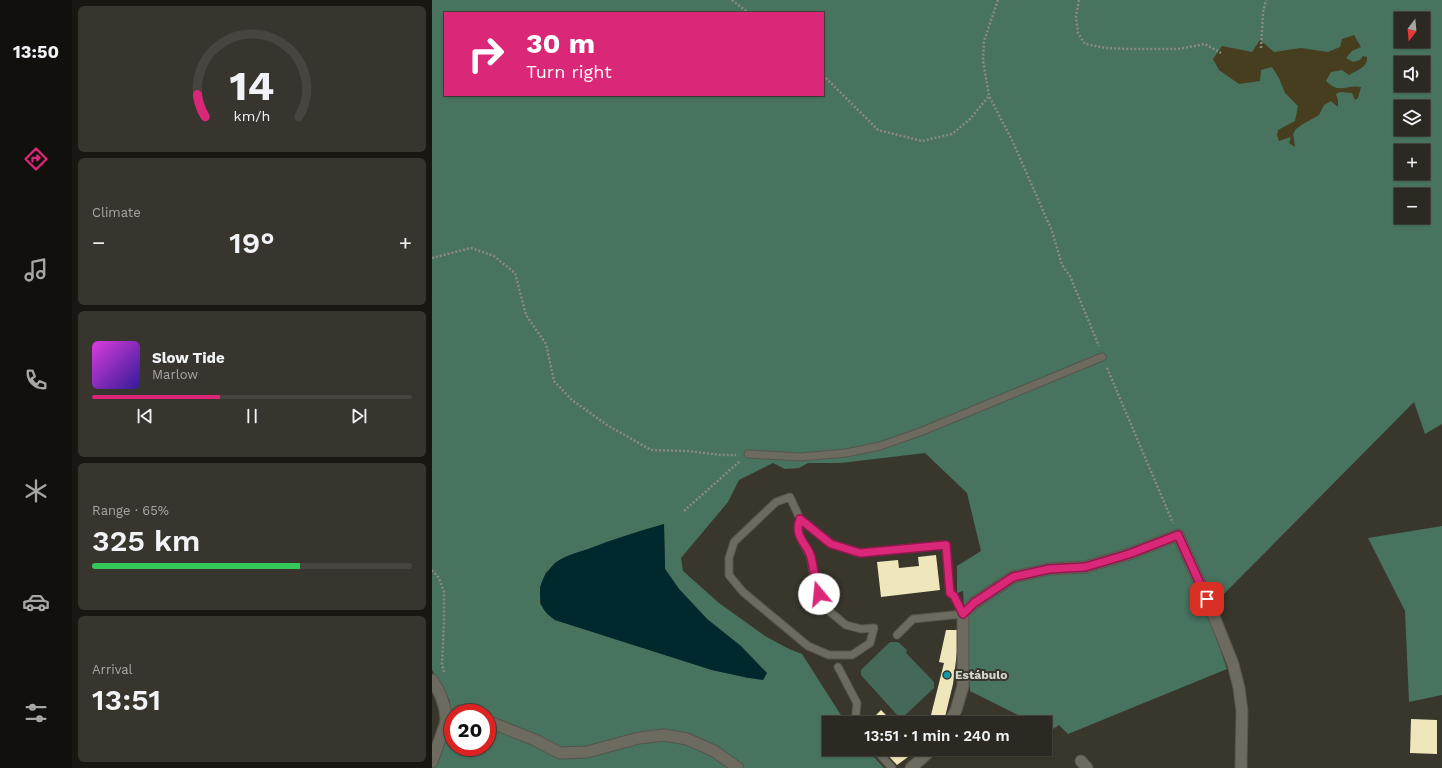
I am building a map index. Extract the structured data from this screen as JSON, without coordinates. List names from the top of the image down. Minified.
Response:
{"places":["Estábulo"],"north":"bottom","page":{"tabs":"13:50","map_buttons":["+","−"],"turn":["30 m","Turn right"],"tile":["Climate",["Range · 65%","325 km"],["Arrival","13:51"]],"heat":["−","19°","+"],"song":["Slow Tide","Marlow"],"limit":"20","trip":"13:51 · 1 min · 240 m","gauge":["14","km/h"]}}
